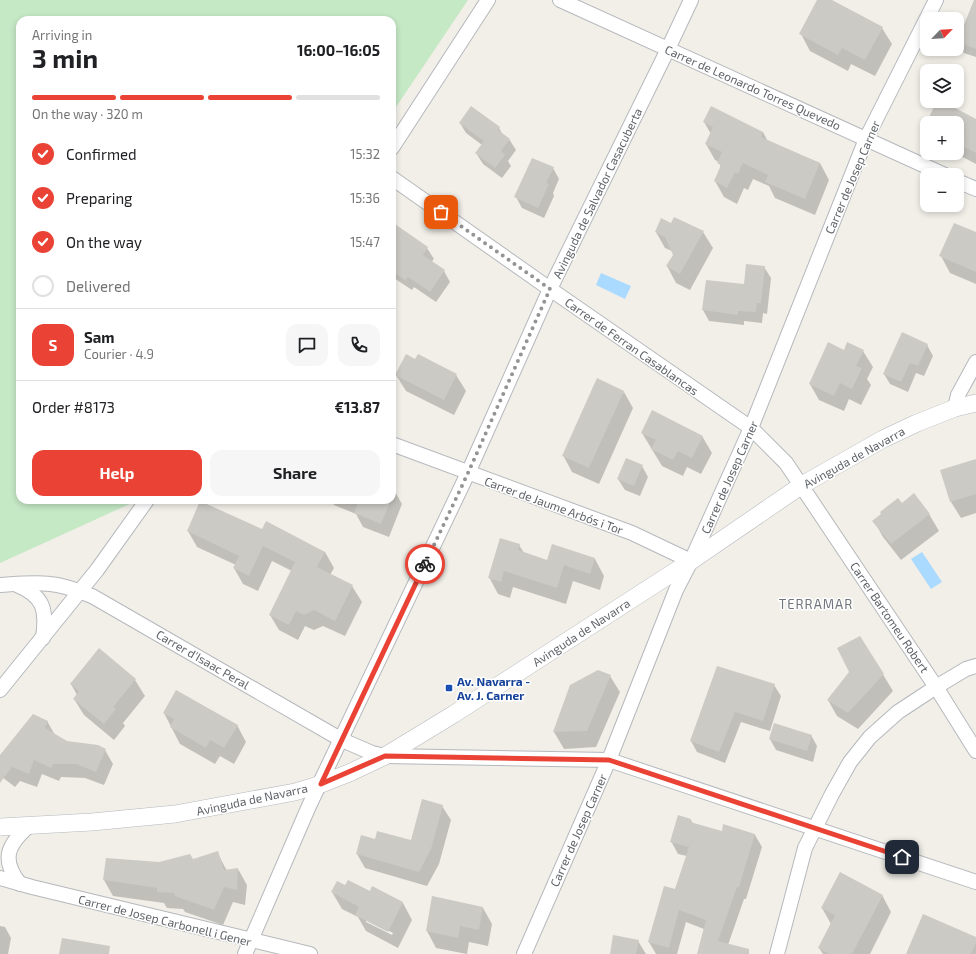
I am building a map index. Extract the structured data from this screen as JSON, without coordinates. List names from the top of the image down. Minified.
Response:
{"streets":{"street":["Carrer de Leonardo Torres Quevedo","Carrer de Josep Carner","Avinguda de Salvador Casacuberta","Carrer de Ferran Casablancas","Avinguda de Navarra","Carrer de Jaume Arbós i Tor","Carrer Bartomeu Robert","Carrer d'Isaac Peral","Carrer de Josep Carbonell i Gener"]},"crossings":[["Carrer de Leonardo Torres Quevedo","Carrer de Josep Carner"],["Carrer de Leonardo Torres Quevedo","Avinguda de Salvador Casacuberta"],["Carrer de Josep Carner","Carrer de Ferran Casablancas"],["Carrer de Josep Carner","Avinguda de Navarra"],["Carrer de Josep Carner","Carrer de Jaume Arbós i Tor"],["Carrer de Josep Carner","Carrer d'Isaac Peral"],["Avinguda de Salvador Casacuberta","Carrer de Ferran Casablancas"],["Avinguda de Salvador Casacuberta","Avinguda de Navarra"],["Avinguda de Salvador Casacuberta","Carrer de Jaume Arbós i Tor"],["Avinguda de Salvador Casacuberta","Carrer d'Isaac Peral"],["Avinguda de Salvador Casacuberta","Carrer de Josep Carbonell i Gener"],["Carrer de Ferran Casablancas","Avinguda de Navarra"],["Carrer de Ferran Casablancas","Carrer Bartomeu Robert"],["Avinguda de Navarra","Carrer de Jaume Arbós i Tor"],["Avinguda de Navarra","Carrer Bartomeu Robert"],["Avinguda de Navarra","Carrer d'Isaac Peral"]],"districts":["TERRAMAR"],"places":{"transit":["Av. Navarra - Av. J. Carner"]},"north":"top right","page":{"map_buttons":["+","−"],"heading":["3 min","Arriving in","16:00–16:05"],"panel":["Sam","Courier · 4.9","Order #8173","€13.87"],"bar":"On the way · 320 m","list":[["Confirmed","15:32"],["Preparing","15:36"],["On the way","15:47"],"Delivered"],"round":"S","buttons":["Help","Share"]}}
